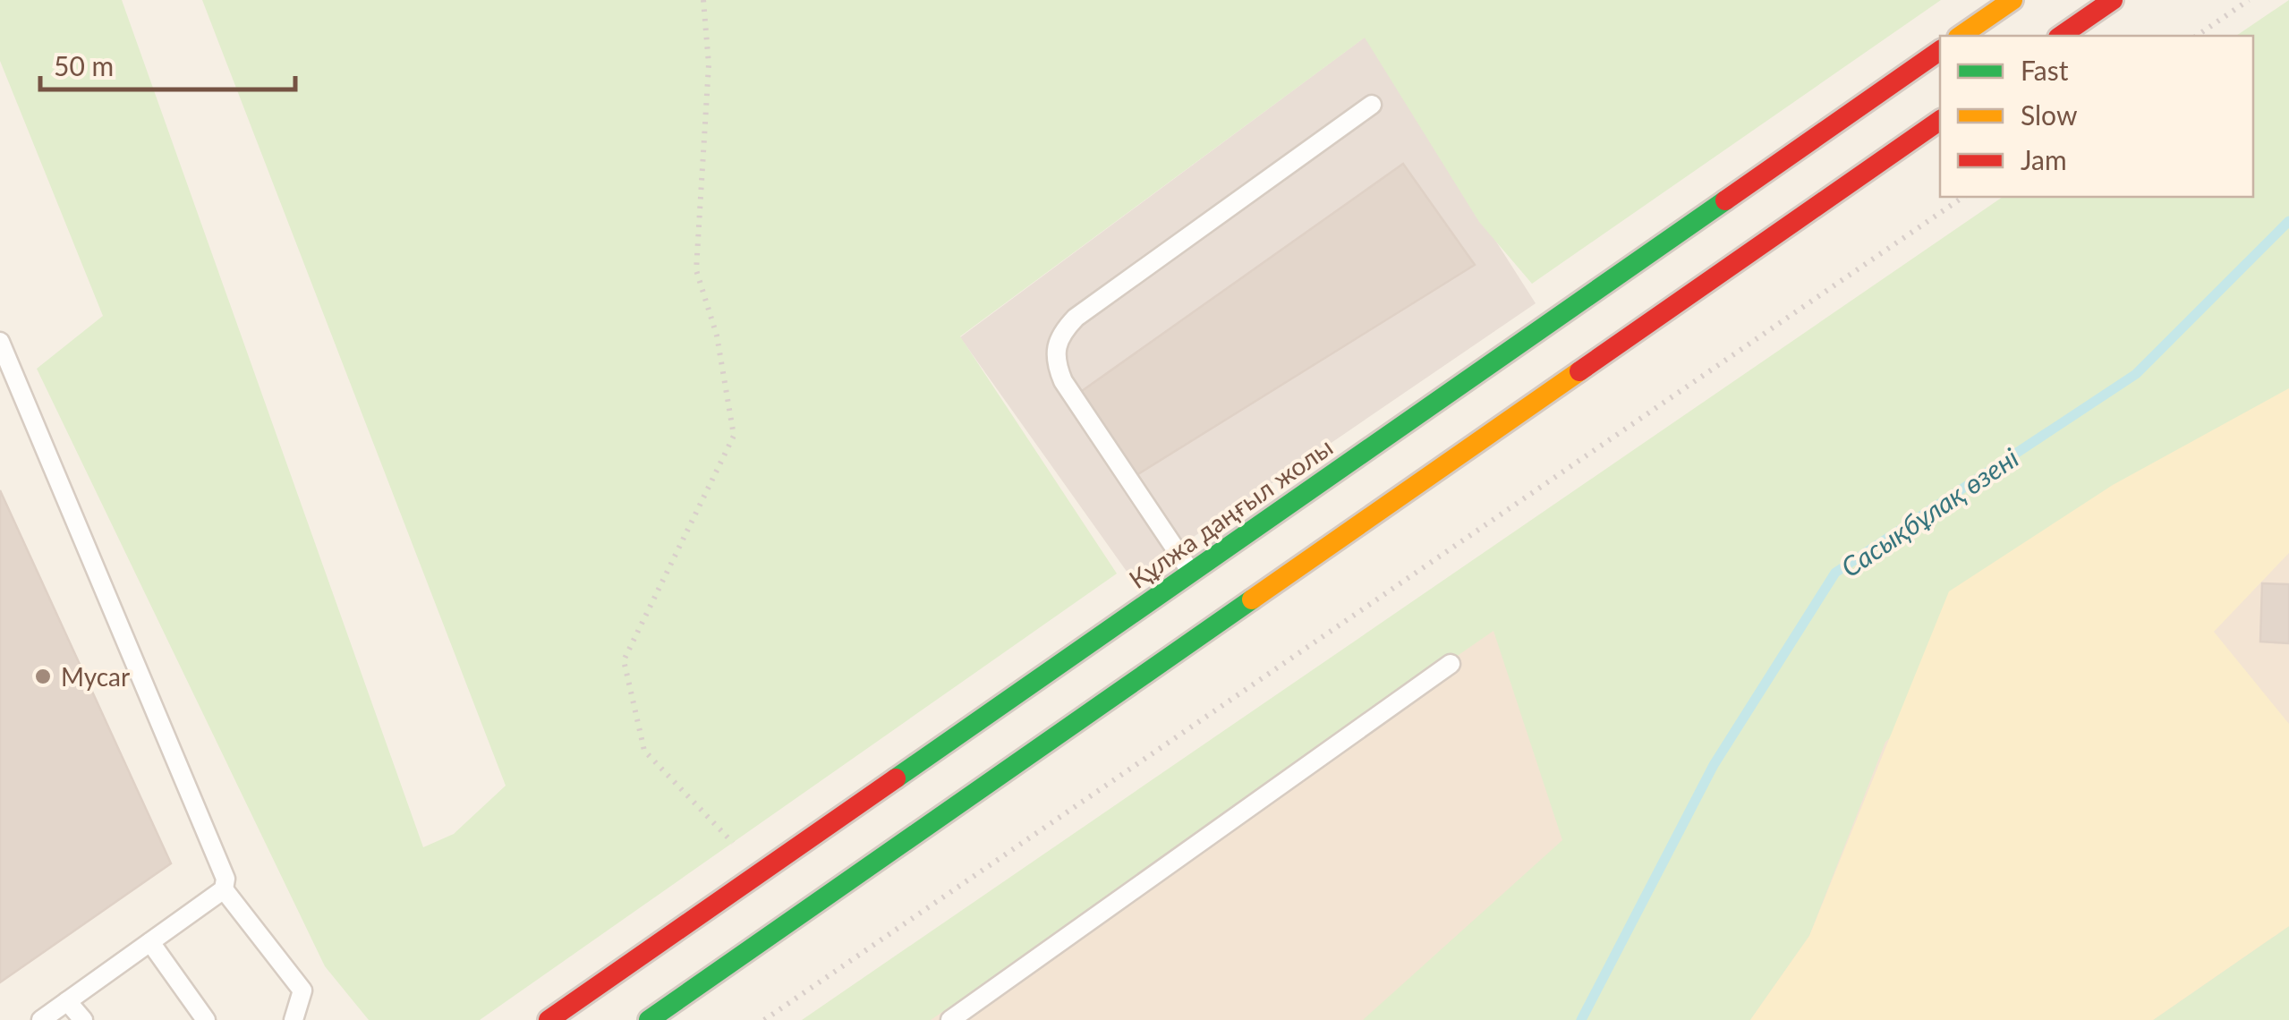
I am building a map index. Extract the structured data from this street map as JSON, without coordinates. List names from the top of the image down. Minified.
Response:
{"streets":{"main road":["Құлжа даңғыл жолы"]},"water":["Сасықбұлақ өзені"],"places":["Mycar"],"legend":["Fast","Slow","Jam"],"scale_bar":"50 m"}
